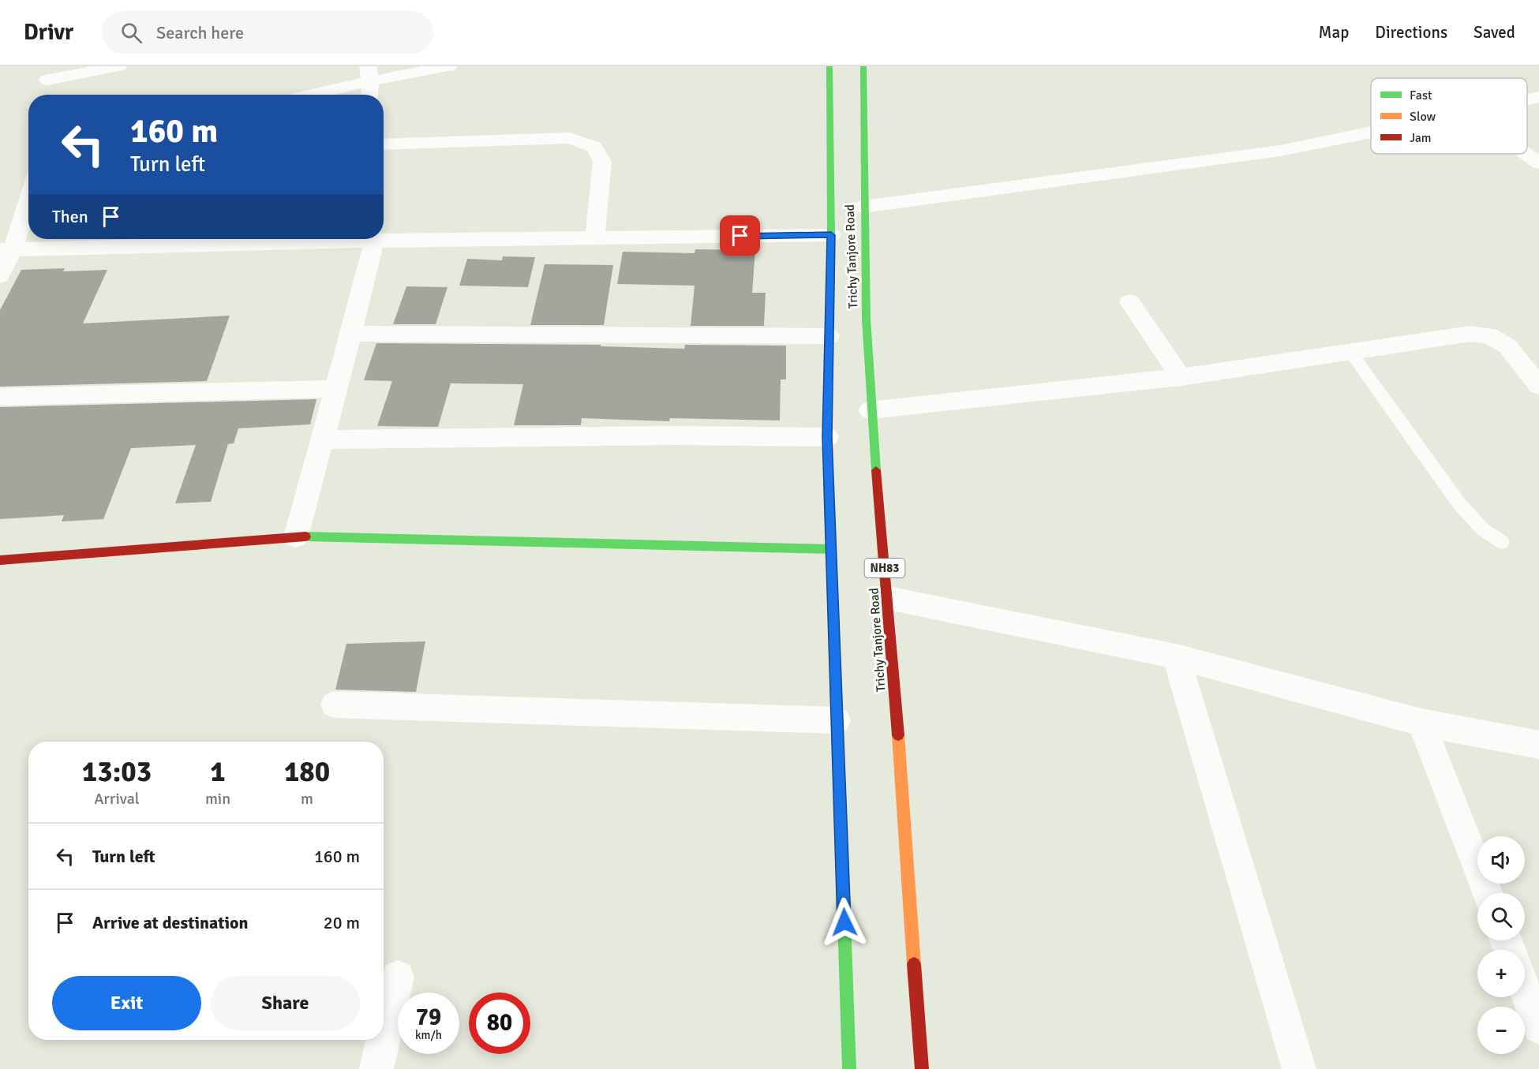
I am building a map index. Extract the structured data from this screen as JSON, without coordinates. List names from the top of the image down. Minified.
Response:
{"streets":{"main road":["Trichy Tanjore Road","NH83"]},"legend":["Fast","Slow","Jam"],"page":{"header":"Drivr","search":"Search here","nav":["Map","Directions","Saved"],"turn":["160 m","Turn left"],"then":"Then","eta":["13:03","Arrival","1","min","180","m"],"list":[{"name":"Turn left","value":"160 m"},{"name":"Arrive at destination","value":"20 m"}],"map_buttons":["+","−"],"buttons":["Exit","Share"],"speed":"79 km/h","limit":"80"}}
